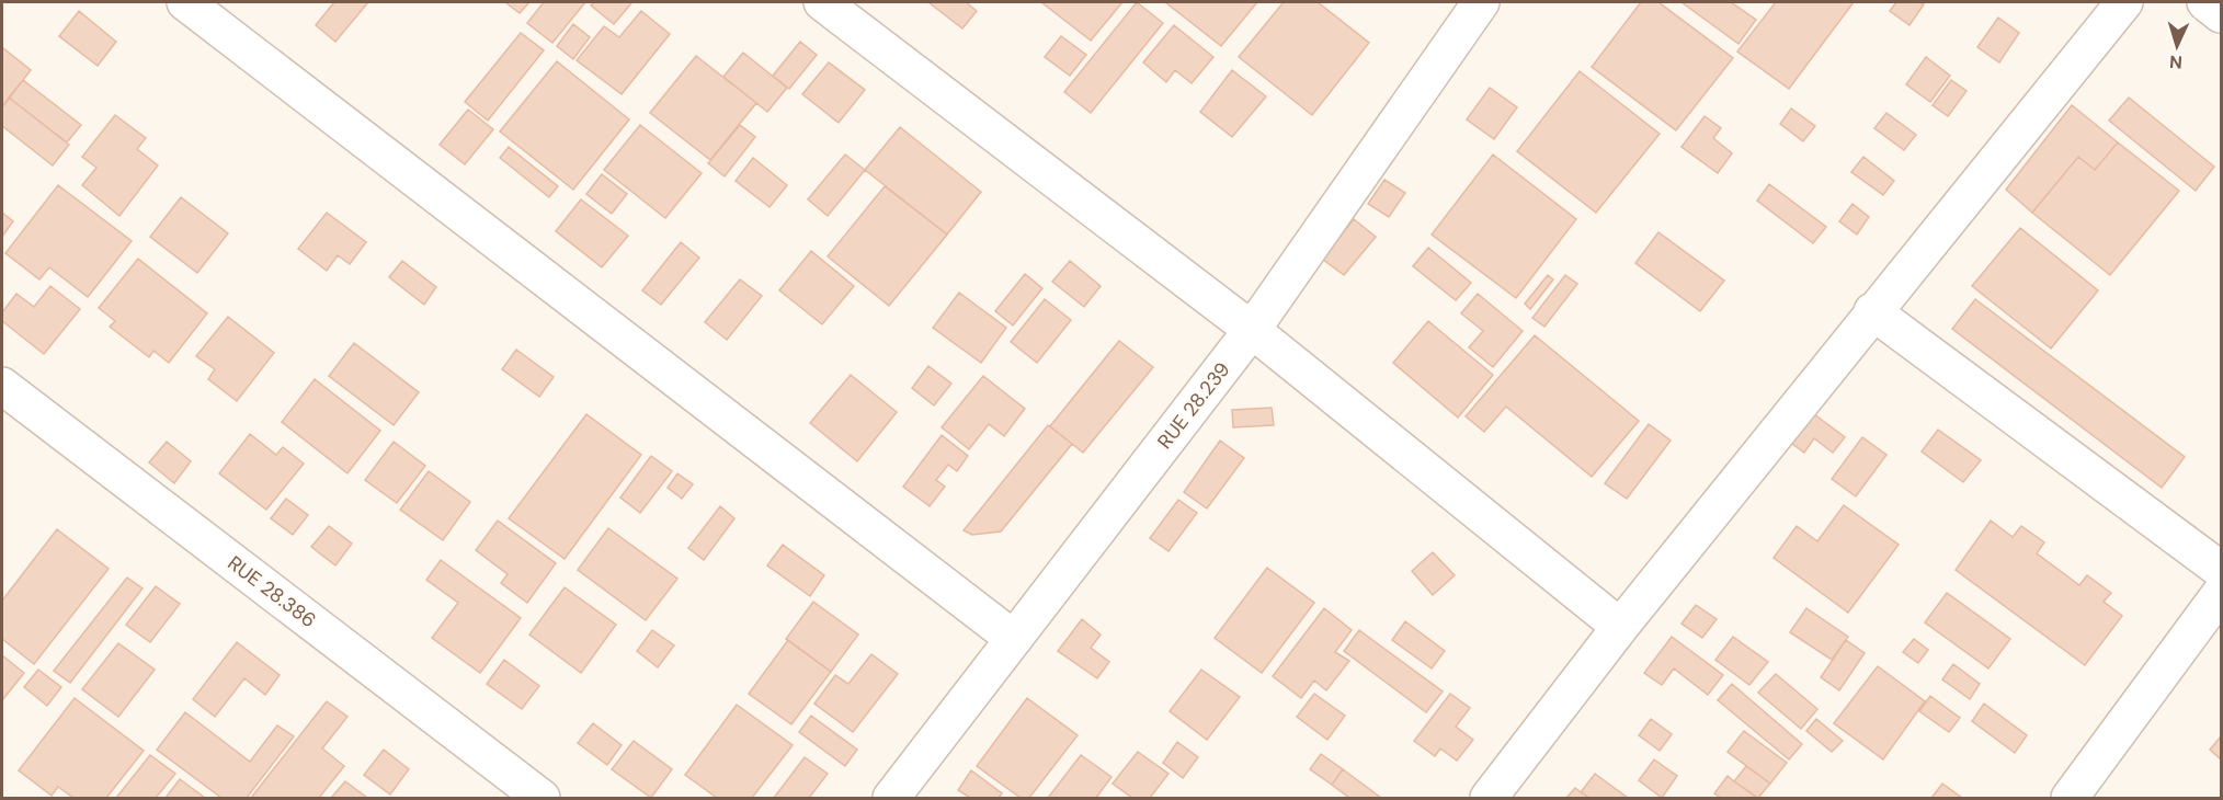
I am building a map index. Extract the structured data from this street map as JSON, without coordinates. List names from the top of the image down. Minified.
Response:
{"streets":{"street":["RUE 28.239","RUE 28.386"]},"north":"bottom"}
